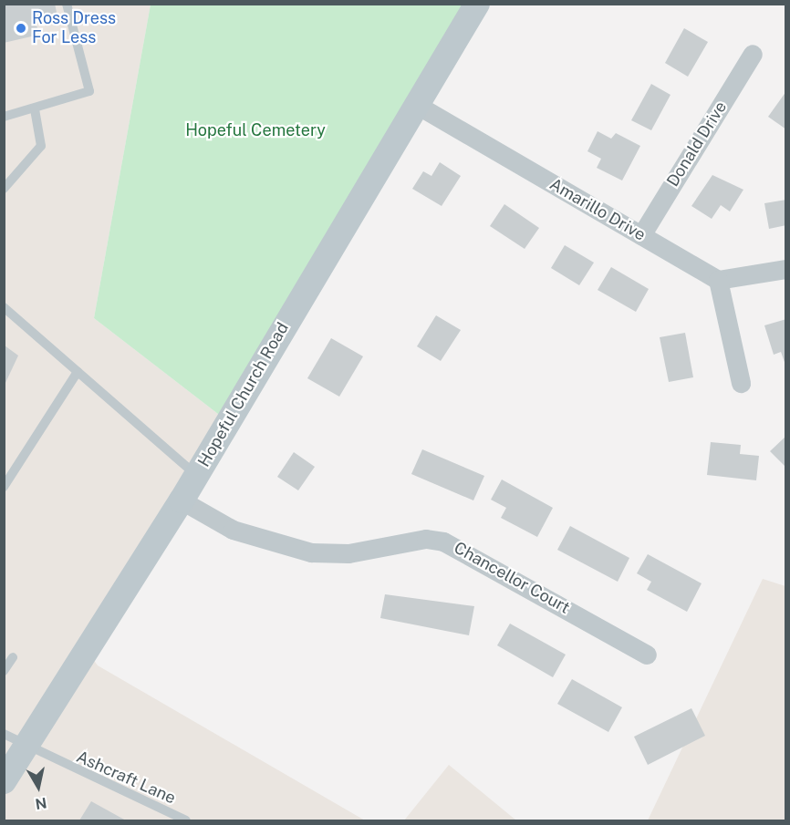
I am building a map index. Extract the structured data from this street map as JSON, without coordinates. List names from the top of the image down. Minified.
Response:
{"streets":{"main road":["Hopeful Church Road"],"street":["Donald Drive","Amarillo Drive","Chancellor Court"],"lane":["Ashcraft Lane"]},"crossings":[["Donald Drive","Amarillo Drive"],["Amarillo Drive","Hopeful Church Road"],["Hopeful Church Road","Chancellor Court"],["Hopeful Church Road","Ashcraft Lane"]],"parks":["Hopeful Cemetery"],"places":["Ross Dress For Less"],"north":"bottom"}
